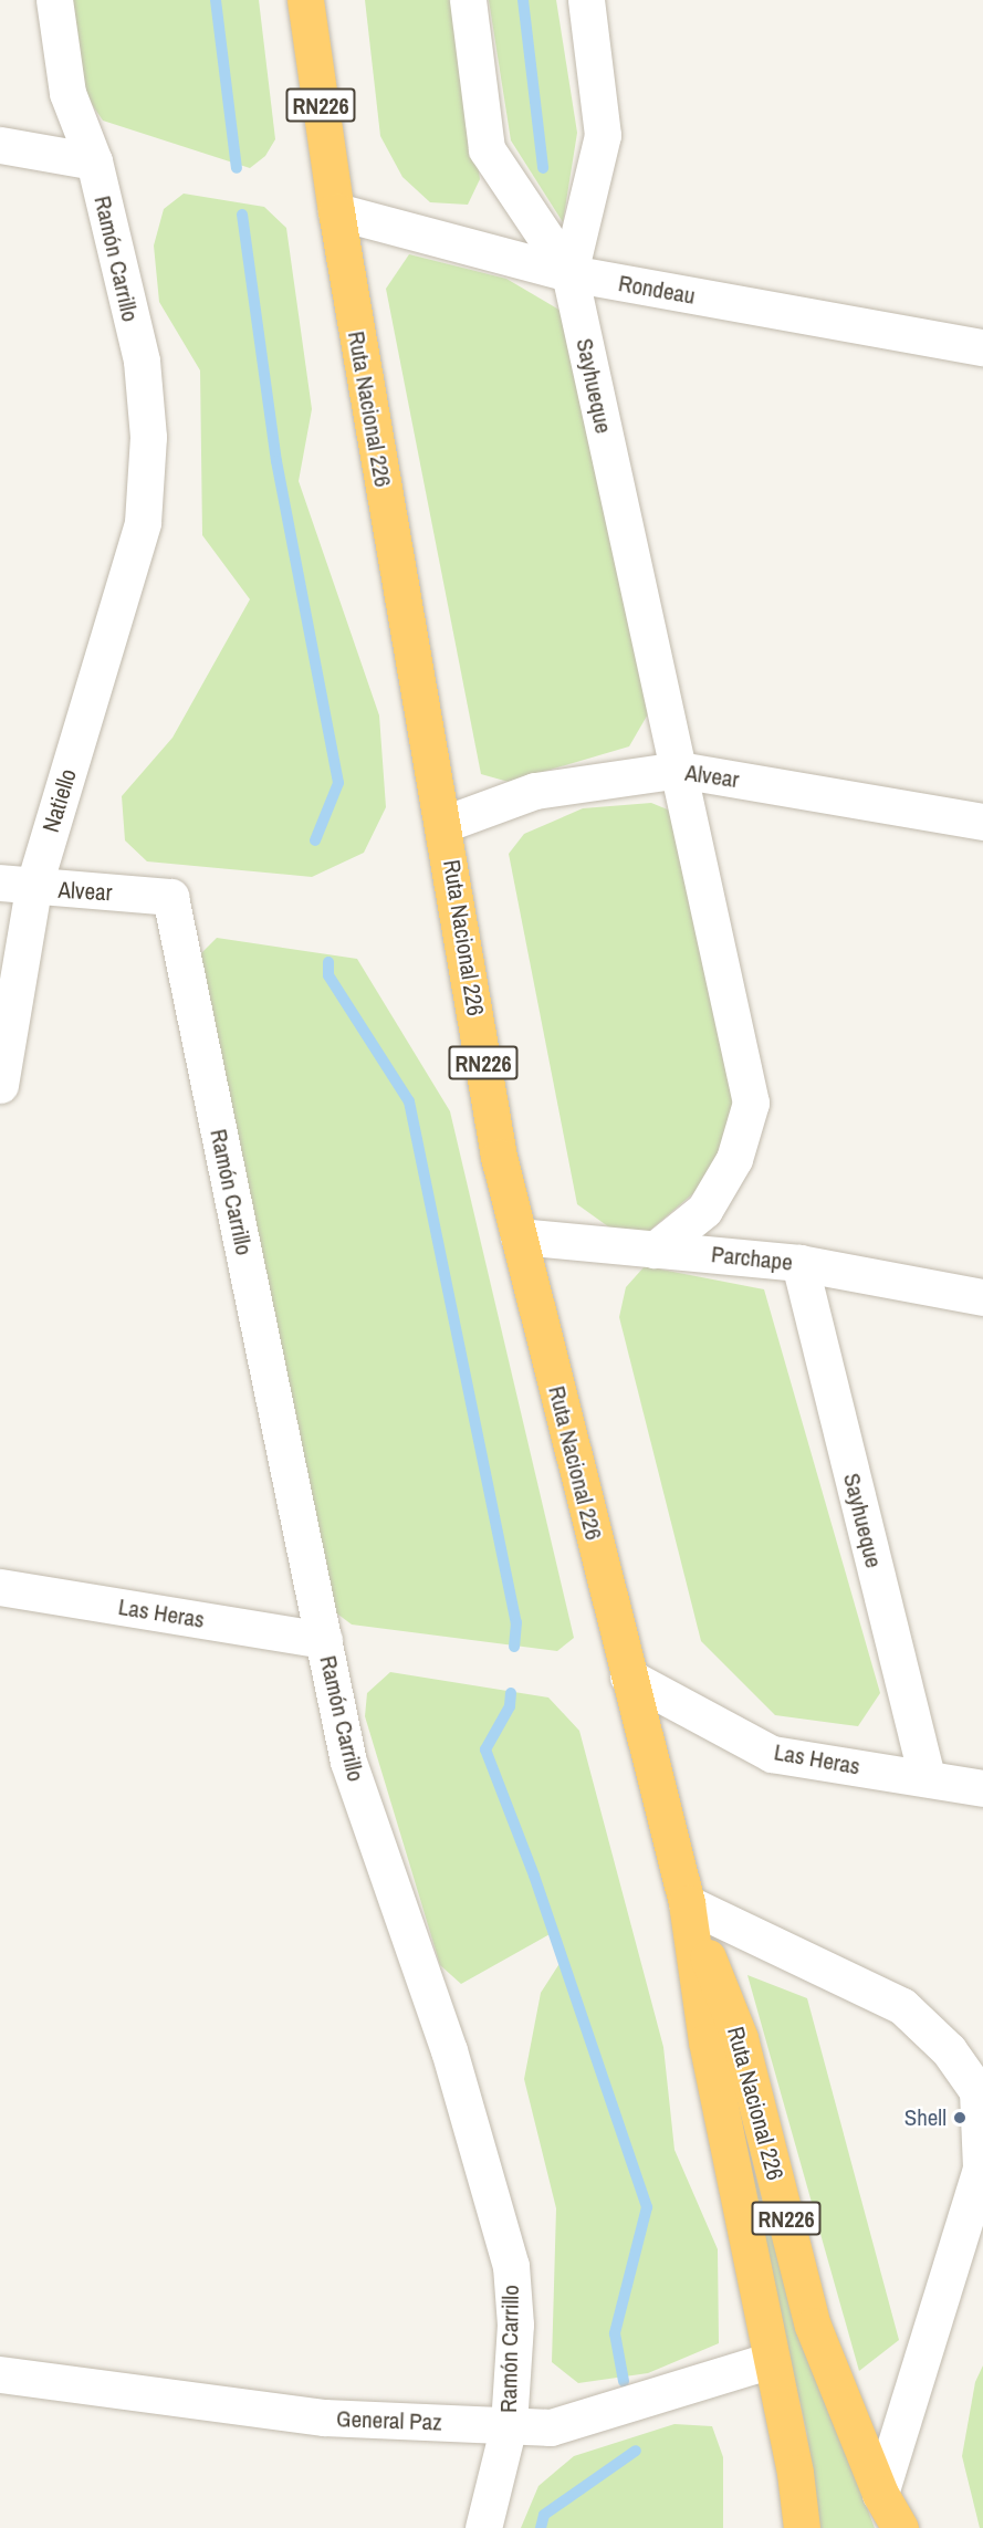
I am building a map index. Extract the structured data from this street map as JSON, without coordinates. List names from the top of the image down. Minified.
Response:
{"streets":{"highway":["RN226","Ruta Nacional 226"],"street":["Ramón Carrillo","Rondeau","Sayhueque","Alvear","Natiello","Parchape","Las Heras","General Paz"]},"crossings":[["Ramón Carrillo","Alvear"],["Ramón Carrillo","Natiello"],["Ramón Carrillo","Las Heras"],["Ramón Carrillo","General Paz"],["Rondeau","Sayhueque"],["Rondeau","Ruta Nacional 226"],["Sayhueque","Alvear"],["Sayhueque","Parchape"],["Sayhueque","Las Heras"],["Ruta Nacional 226","Alvear"],["Ruta Nacional 226","Parchape"],["Ruta Nacional 226","Las Heras"],["Ruta Nacional 226","General Paz"],["Alvear","Natiello"]],"places":["Shell"]}
